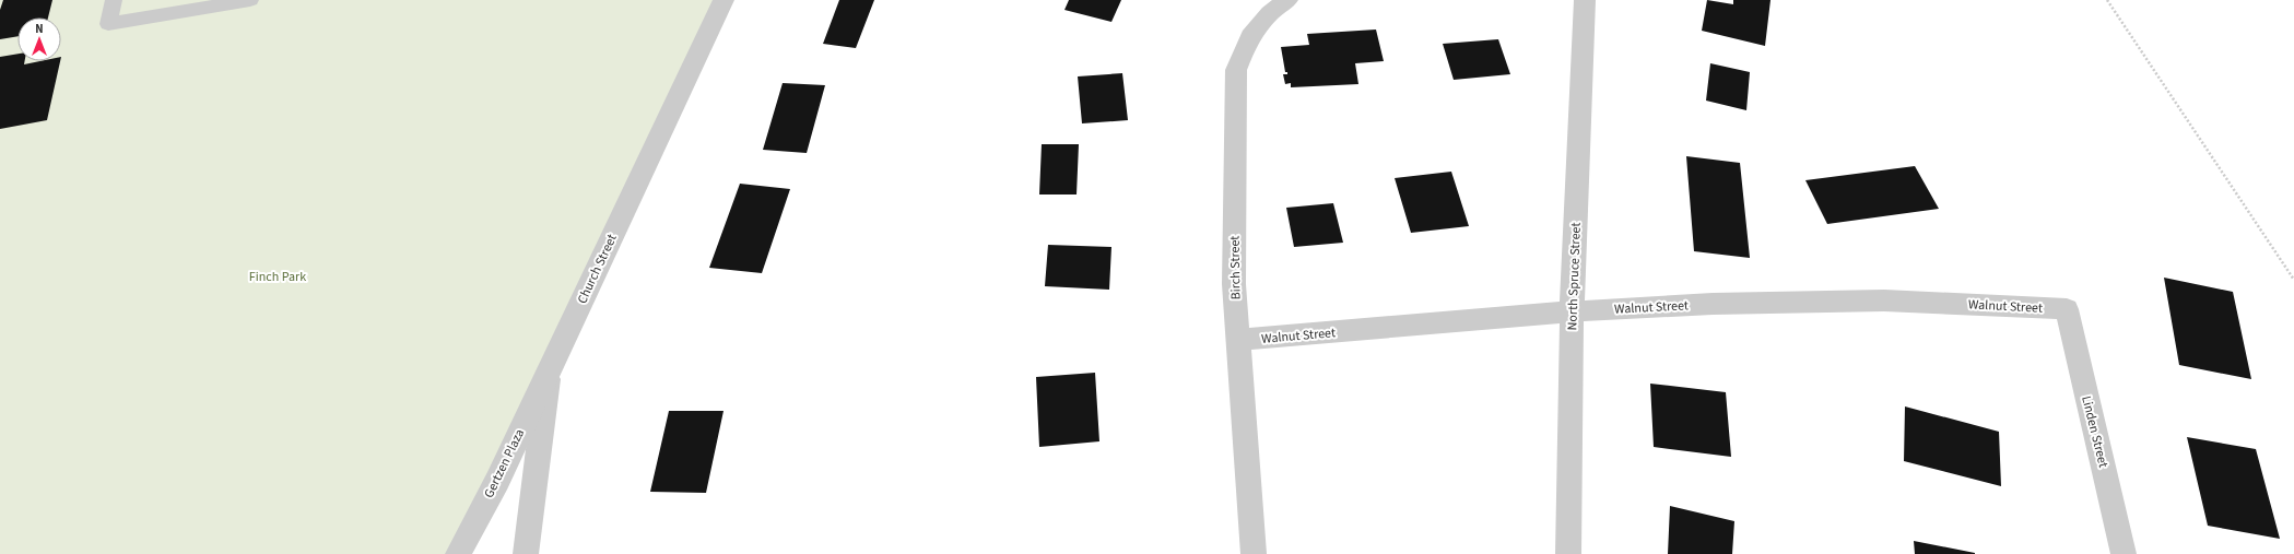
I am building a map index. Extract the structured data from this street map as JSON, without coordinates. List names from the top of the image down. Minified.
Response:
{"streets":{"street":["Birch Street","Church Street","North Spruce Street","Walnut Street","Linden Street","Gertzen Plaza"]},"crossings":[["Birch Street","Walnut Street"],["Church Street","Gertzen Plaza"],["North Spruce Street","Walnut Street"],["Walnut Street","Linden Street"]],"parks":["Finch Park"],"north":"top"}
